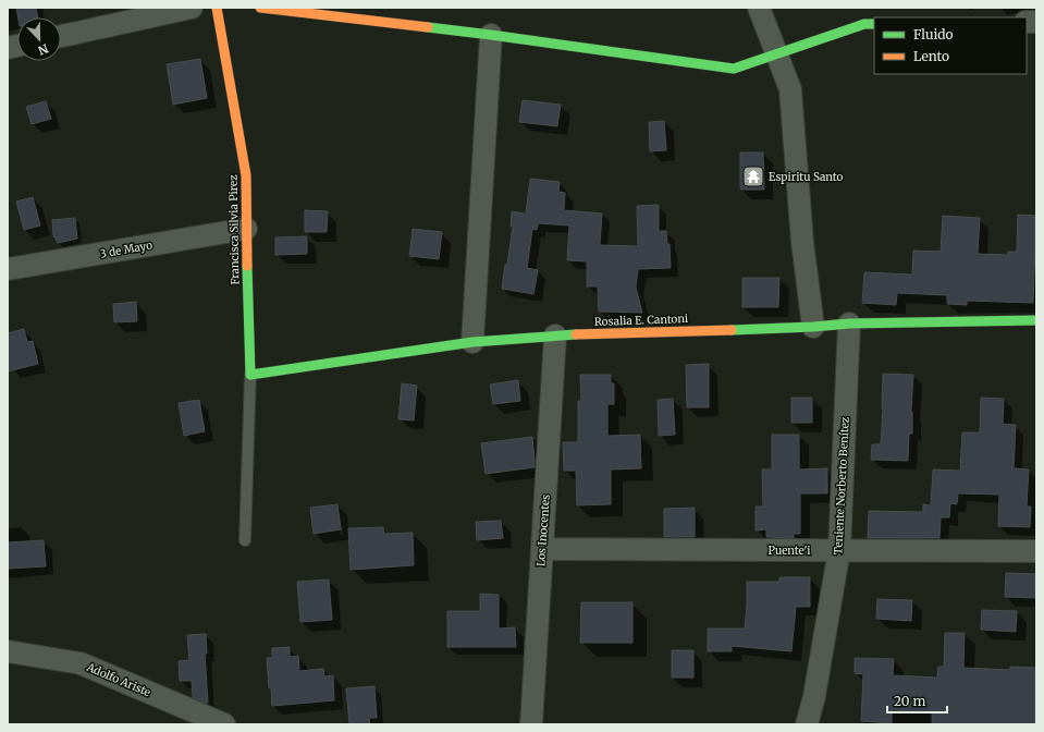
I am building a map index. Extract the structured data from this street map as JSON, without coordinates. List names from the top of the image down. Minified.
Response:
{"streets":{"street":["Francisca Silvia Pirez","3 de Mayo","Rosalia E. Cantoni","Teniente Norberto Benítez","Los Inocentes","Puente'i","Adolfo Ariste"]},"crossings":[["Francisca Silvia Pirez","3 de Mayo"],["Francisca Silvia Pirez","Rosalia E. Cantoni"],["Rosalia E. Cantoni","Teniente Norberto Benítez"],["Rosalia E. Cantoni","Los Inocentes"],["Teniente Norberto Benítez","Puente'i"],["Los Inocentes","Puente'i"]],"places":{"temple":["Espiritu Santo"]},"legend":["Fluido","Lento"],"scale_bar":"20 m","north":"bottom"}
